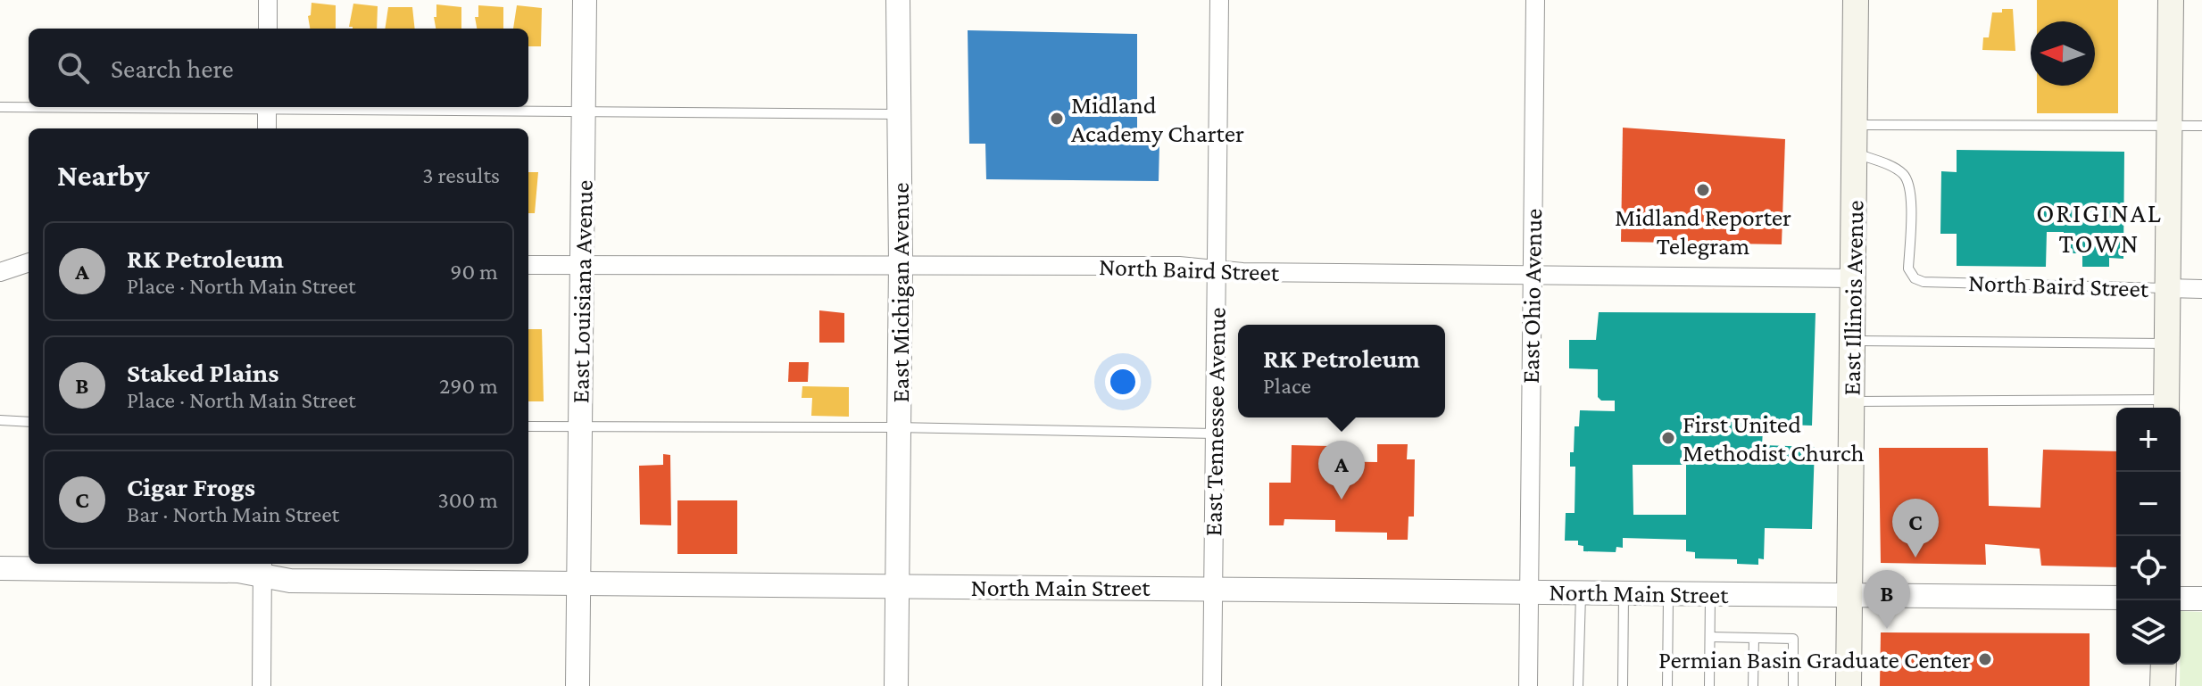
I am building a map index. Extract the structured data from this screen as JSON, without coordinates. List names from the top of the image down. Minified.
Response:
{"streets":{"main road":["East Illinois Avenue"],"street":["North Baird Street","East Louisiana Avenue","East Michigan Avenue","East Ohio Avenue","East Tennessee Avenue","North Main Street"]},"crossings":[["North Baird Street","East Louisiana Avenue"],["North Baird Street","East Michigan Avenue"],["North Baird Street","East Ohio Avenue"],["North Baird Street","East Illinois Avenue"],["North Baird Street","East Tennessee Avenue"],["East Louisiana Avenue","North Main Street"],["East Michigan Avenue","North Main Street"],["East Ohio Avenue","North Main Street"],["East Illinois Avenue","North Main Street"],["East Tennessee Avenue","North Main Street"]],"districts":["ORIGINAL TOWN"],"places":["Midland Academy Charter","Midland Reporter Telegram","First United Methodist Church","Permian Basin Graduate Center"],"north":"left","page":{"search":"Search here","heading":["Nearby","3 results"],"list":[{"mark":"A","name":"RK Petroleum","note":"Place · North Main Street","value":"90 m"},{"mark":"B","name":"Staked Plains","note":"Place · North Main Street","value":"290 m"},{"mark":"C","name":"Cigar Frogs","note":"Bar · North Main Street","value":"300 m"}],"popup":["RK Petroleum","Place"],"map_buttons":["+","−"],"pins":["A","C","B"]}}
